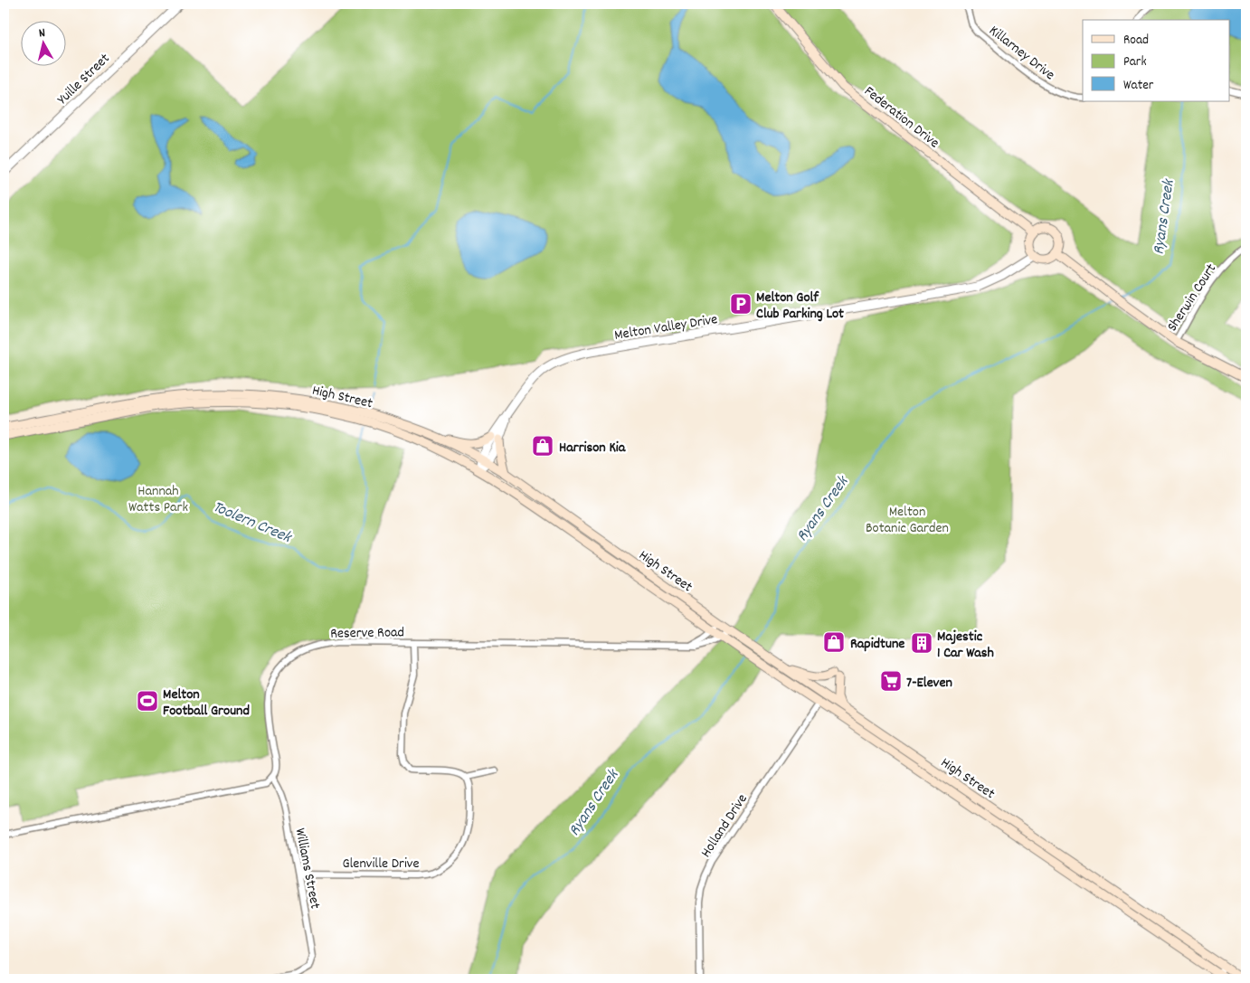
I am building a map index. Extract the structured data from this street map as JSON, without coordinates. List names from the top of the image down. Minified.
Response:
{"streets":{"main road":["Federation Drive","High Street"],"street":["Killarney Drive","Yuille Street","Sherwin Court","Melton Valley Drive","Reserve Road","Holland Drive","Glenville Drive","Williams Street"]},"crossings":[["Federation Drive","Melton Valley Drive"],["Melton Valley Drive","High Street"],["High Street","Reserve Road"],["High Street","Holland Drive"],["Reserve Road","Williams Street"],["Glenville Drive","Williams Street"]],"water":["Ryans Creek","Toolern Creek"],"parks":["Hannah Watts Park","Melton Botanic Garden"],"places":{"parking":["Melton Golf Club Parking Lot"],"shop":["Harrison Kia","Rapidtune"],"building":["Majestic 1 Car Wash"],"supermarket":["7-Eleven"],"sports":["Melton Football Ground"]},"legend":["Road","Park","Water"],"north":"top"}
